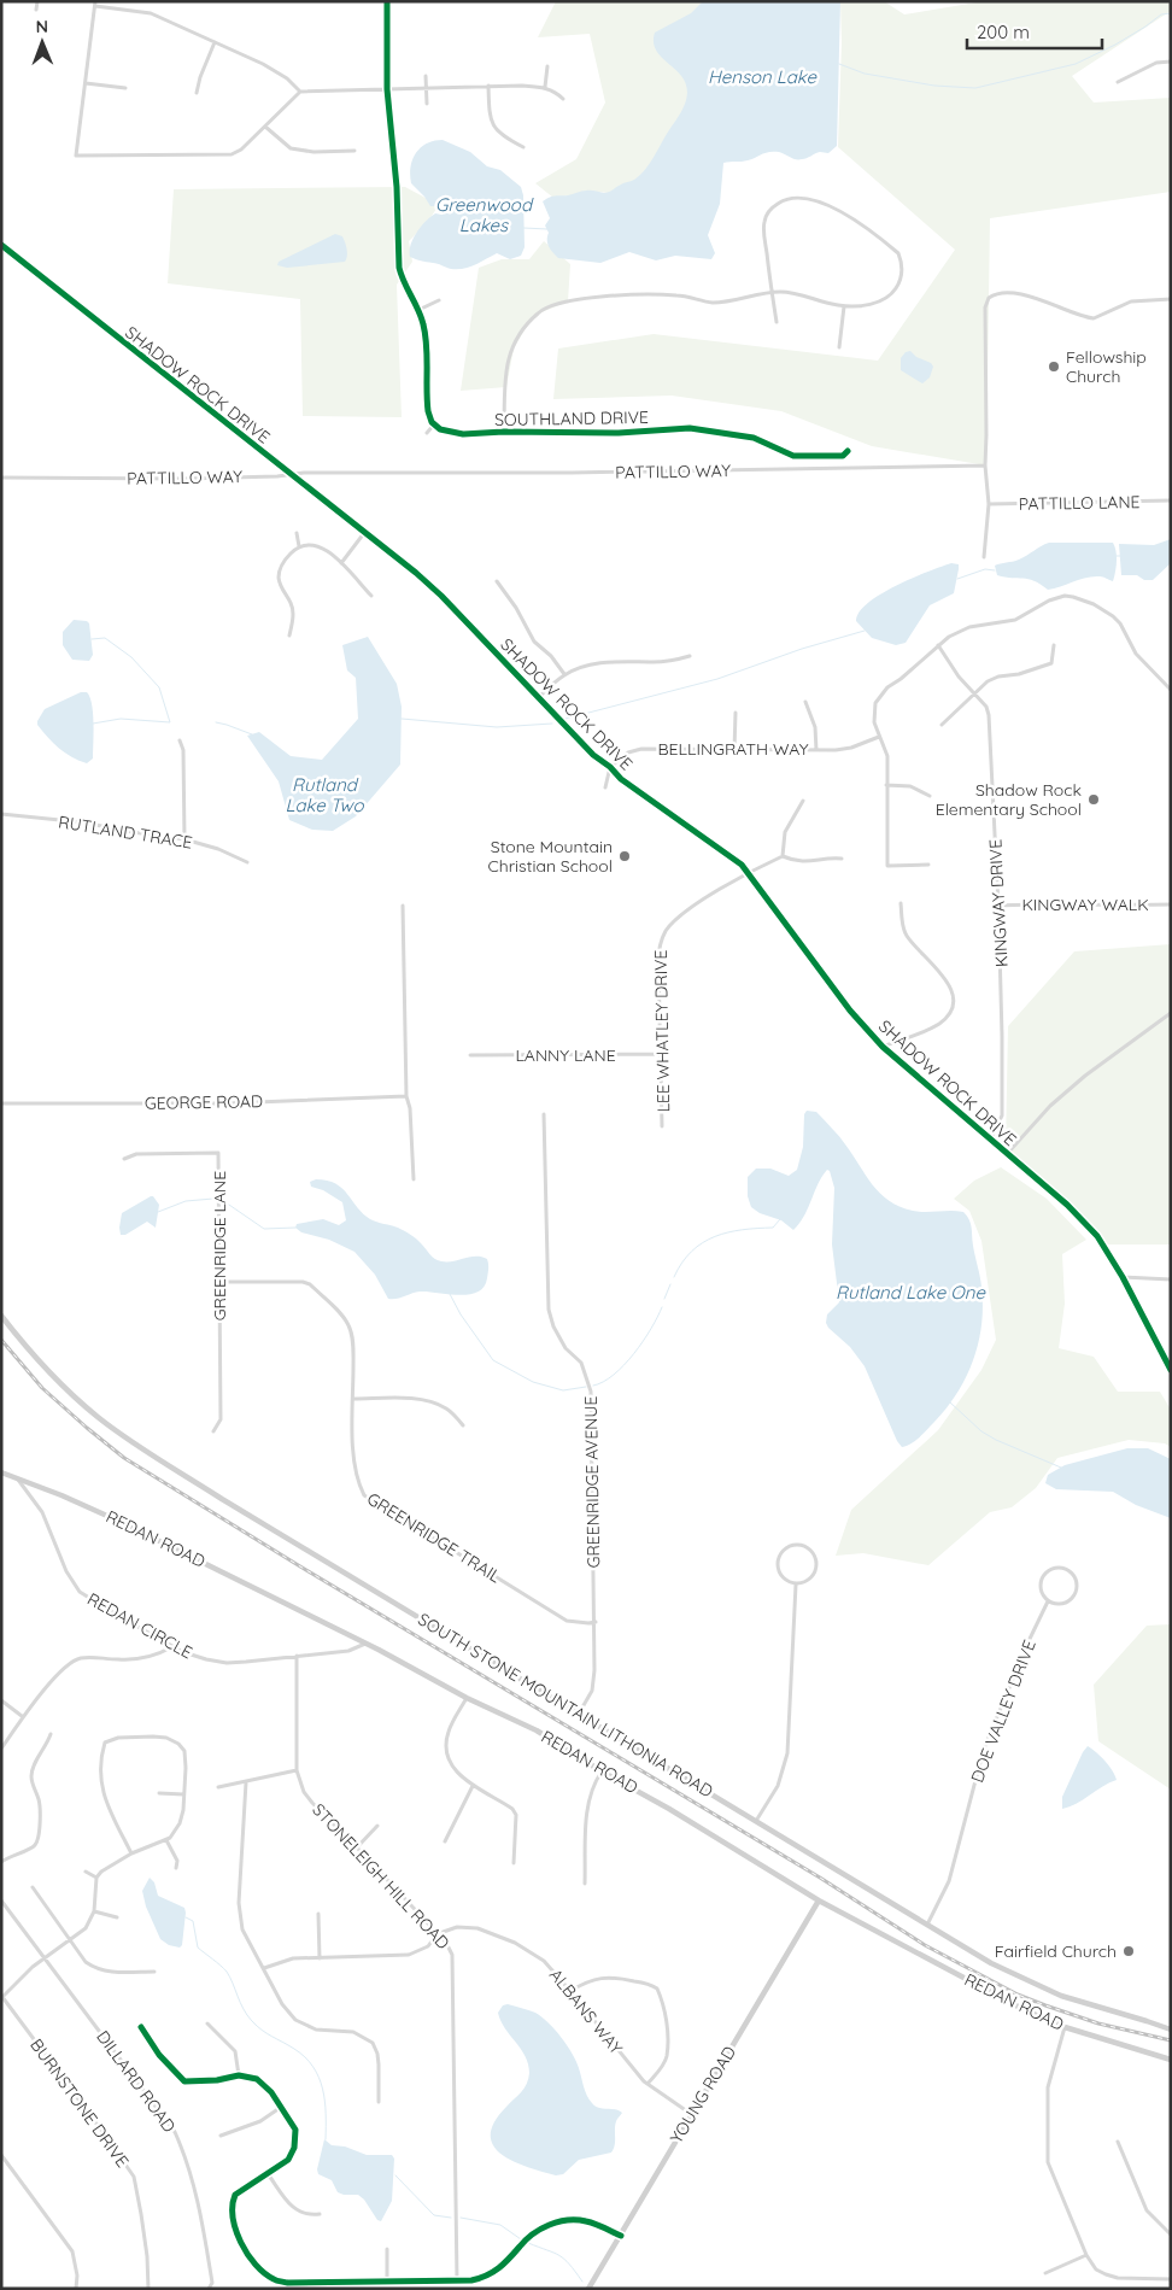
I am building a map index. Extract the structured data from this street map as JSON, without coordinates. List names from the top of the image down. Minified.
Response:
{"streets":{"main road":["REDAN ROAD","SOUTH STONE MOUNTAIN LITHONIA ROAD","YOUNG ROAD"],"street":["SHADOW ROCK DRIVE","SOUTHLAND DRIVE","PATTILLO WAY","PATTILLO LANE","BELLINGRATH WAY","RUTLAND TRACE","KINGWAY DRIVE","KINGWAY WALK","LEE WHATLEY DRIVE","LANNY LANE","GEORGE ROAD","GREENRIDGE LANE","GREENRIDGE AVENUE","GREENRIDGE TRAIL","REDAN CIRCLE","DOE VALLEY DRIVE","STONELEIGH HILL ROAD","ALBANS WAY","DILLARD ROAD","BURNSTONE DRIVE"]},"crossings":[["SHADOW ROCK DRIVE","PATTILLO WAY"],["SHADOW ROCK DRIVE","BELLINGRATH WAY"],["SHADOW ROCK DRIVE","KINGWAY DRIVE"],["SHADOW ROCK DRIVE","LEE WHATLEY DRIVE"],["KINGWAY DRIVE","KINGWAY WALK"],["LEE WHATLEY DRIVE","LANNY LANE"],["GREENRIDGE LANE","GREENRIDGE TRAIL"],["GREENRIDGE AVENUE","GREENRIDGE TRAIL"],["GREENRIDGE AVENUE","SOUTH STONE MOUNTAIN LITHONIA ROAD"],["REDAN ROAD","REDAN CIRCLE"],["REDAN ROAD","YOUNG ROAD"],["REDAN CIRCLE","STONELEIGH HILL ROAD"],["SOUTH STONE MOUNTAIN LITHONIA ROAD","DOE VALLEY DRIVE"],["STONELEIGH HILL ROAD","ALBANS WAY"],["ALBANS WAY","YOUNG ROAD"]],"water":["Henson Lake","Greenwood Lakes","Rutland Lake Two","Rutland Lake One"],"places":["Fellowship Church","Shadow Rock Elementary School","Stone Mountain Christian School","Fairfield Church"],"scale_bar":"200 m","north":"top"}
